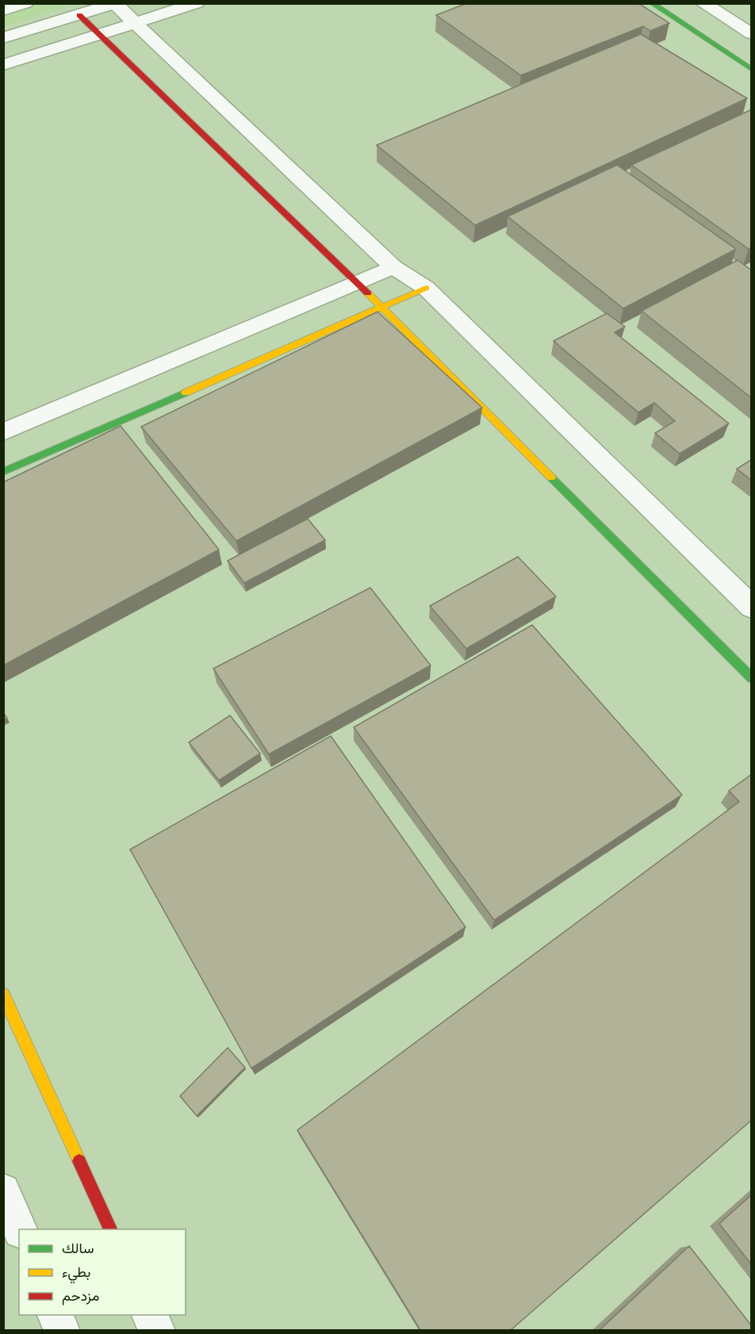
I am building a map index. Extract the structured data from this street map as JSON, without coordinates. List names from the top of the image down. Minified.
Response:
{"legend":["سالك","بطيء","مزدحم"]}
